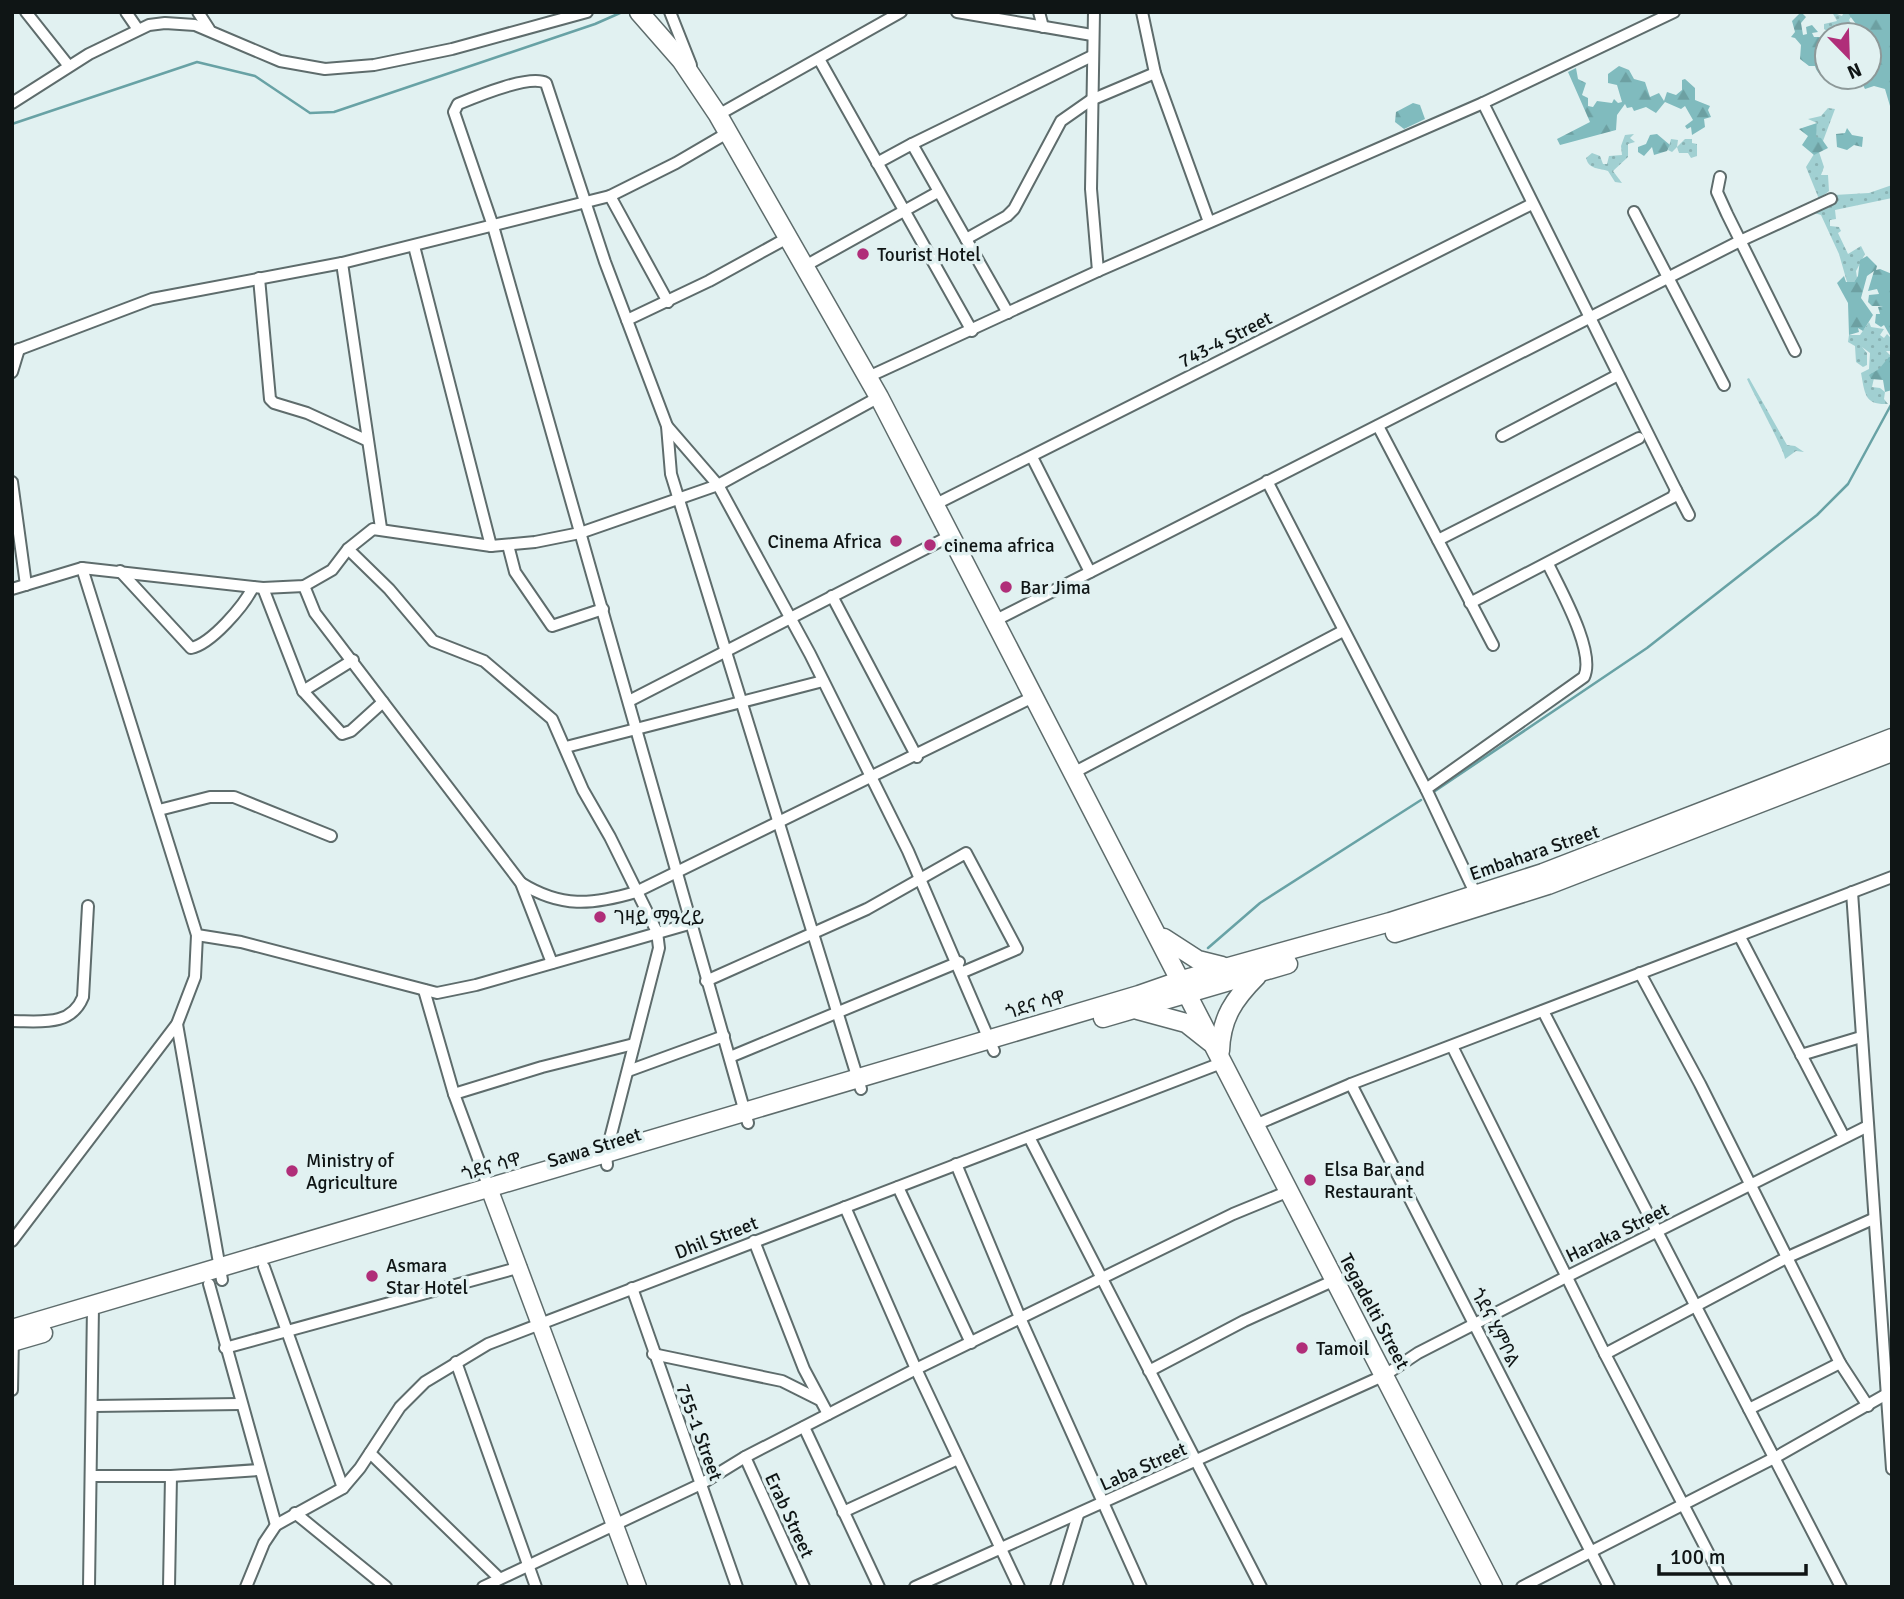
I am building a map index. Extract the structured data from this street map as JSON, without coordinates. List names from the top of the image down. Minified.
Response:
{"streets":{"main road":["Embahara Street","ጎደና ሳዋ","Sawa Street","Tegadelti Street"],"street":["743-4 Street","Haraka Street","Dhil Street","ጎደና ሂምቦል","755-1 Street","Laba Street","Erab Street"]},"crossings":[["743-4 Street","Tegadelti Street"],["Embahara Street","Sawa Street"],["Embahara Street","Tegadelti Street"],["ጎደና ሳዋ","Sawa Street"],["Sawa Street","Tegadelti Street"],["Haraka Street","Tegadelti Street"],["Haraka Street","ጎደና ሂምቦል"],["Haraka Street","Laba Street"],["Dhil Street","Tegadelti Street"],["Dhil Street","755-1 Street"],["Tegadelti Street","Laba Street"]],"places":["Tourist Hotel","Cinema Africa","cinema africa","Bar Jima","ገዛይ ማዓረይ","Ministry of Agriculture","Elsa Bar and Restaurant","Asmara Star Hotel","Tamoil"],"scale_bar":"100 m","north":"bottom right"}
